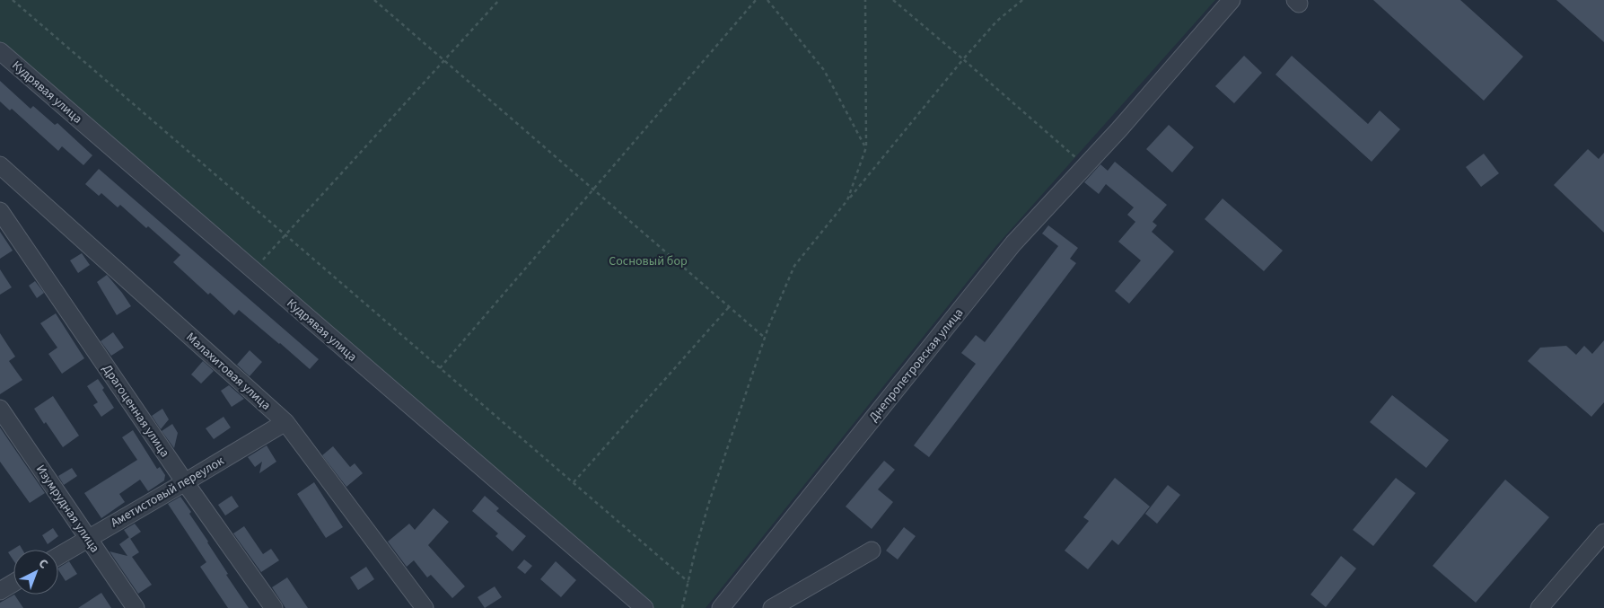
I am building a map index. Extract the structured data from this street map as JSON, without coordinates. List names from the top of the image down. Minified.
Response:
{"streets":{"street":["Кудрявая улица","Днепропетровская улица","Малахитовая улица","Драгоценная улица","Аметистовый переулок","Изумрудная улица"]},"crossings":[["Малахитовая улица","Аметистовый переулок"],["Драгоценная улица","Аметистовый переулок"],["Аметистовый переулок","Изумрудная улица"]],"parks":["Сосновый бор"],"north":"top right"}
